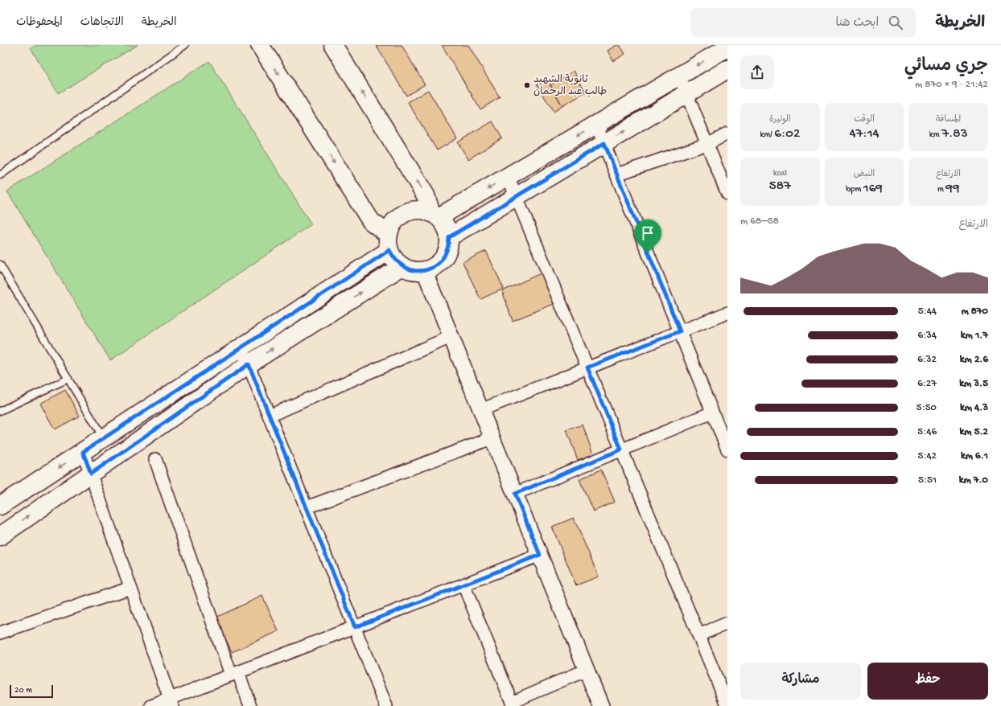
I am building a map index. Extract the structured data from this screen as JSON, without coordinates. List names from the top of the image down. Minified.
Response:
{"places":["ثانوية الشهيد طالب عبد الرحمان"],"scale_bar":"20 m","page":{"header":"الخريطة","search":"ابحث هنا","nav":["الخريطة","الاتجاهات","المحفوظات"],"heading":["جري مسائي","21:42 · 9 × 870 m"],"stats":[["المسافة","7.83 km"],["الوقت","47:14"],["الوتيرة","6:02 /km"],["الارتفاع","99 m"],["النبض","169 bpm"],["kcal","587"]],"chart":["الارتفاع","58–68 m"],"list":[{"name":"870 m","note":"5:44"},{"name":"1.7 km","note":"6:34"},{"name":"2.6 km","note":"6:32"},{"name":"3.5 km","note":"6:27"},{"name":"4.3 km","note":"5:50"},{"name":"5.2 km","note":"5:46"},{"name":"6.1 km","note":"5:42"},{"name":"7.0 km","note":"5:51"}],"buttons":["حفظ","مشاركة"],"scale":"20 m"}}
